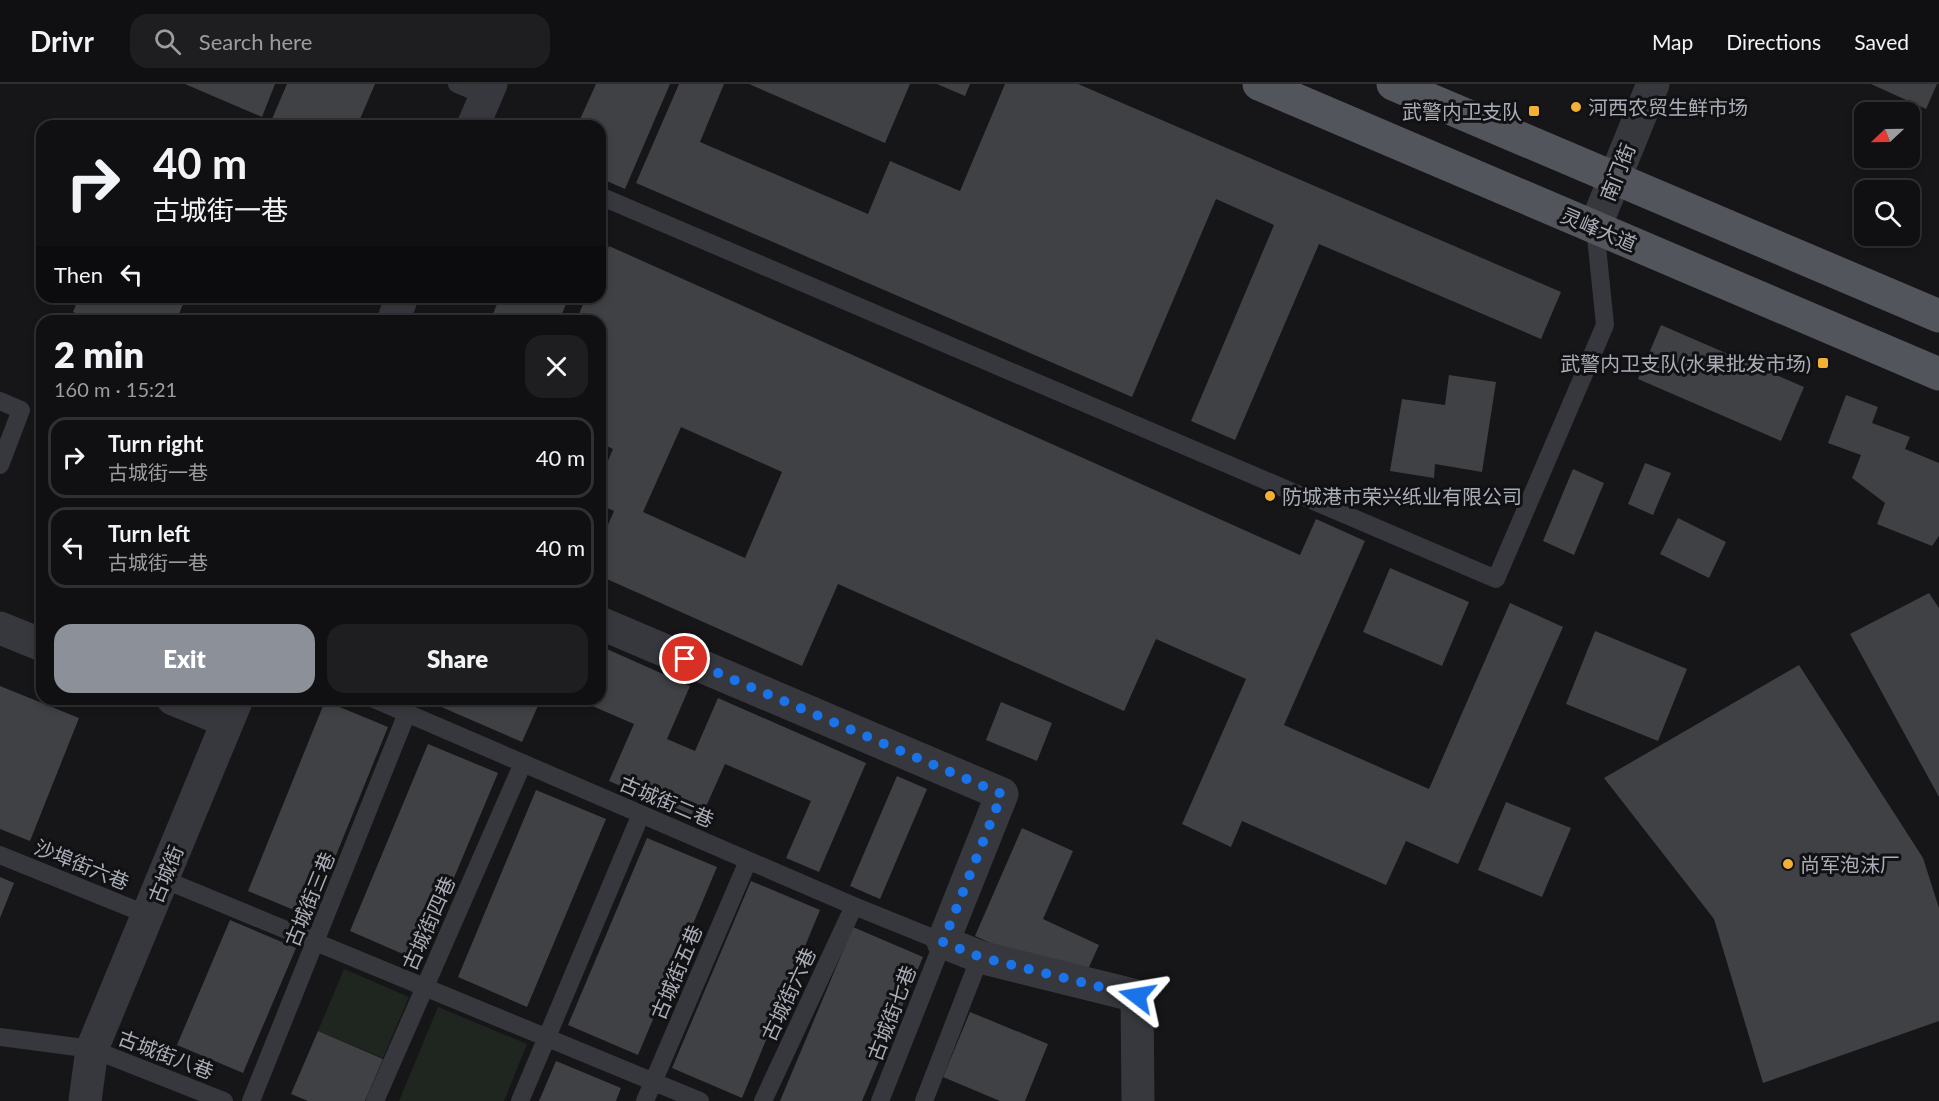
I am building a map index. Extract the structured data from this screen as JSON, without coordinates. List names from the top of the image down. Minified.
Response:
{"streets":{"main road":["灵峰大道"],"street":["南门街","古城街"],"lane":["古城街二巷","沙埠街六巷","古城街三巷","古城街四巷","古城街五巷","古城街六巷","古城街七巷","古城街八巷"]},"crossings":[["南门街","灵峰大道"],["古城街二巷","古城街三巷"],["古城街二巷","古城街四巷"],["古城街二巷","古城街五巷"],["古城街二巷","古城街六巷"],["古城街二巷","古城街七巷"],["沙埠街六巷","古城街"],["古城街","古城街八巷"]],"places":{"other":["河西农贸生鲜市场","防城港市荣兴纸业有限公司","尚军泡沫厂"],"transit":["武警内卫支队","武警内卫支队(水果批发市场)"]},"north":"left","page":{"header":"Drivr","search":"Search here","nav":["Map","Directions","Saved"],"turn":["40 m","古城街一巷"],"then":"Then","heading":["2 min","160 m · 15:21"],"list":[{"name":"Turn right","note":"古城街一巷","value":"40 m"},{"name":"Turn left","note":"古城街一巷","value":"40 m"}],"buttons":["Exit","Share"]}}
